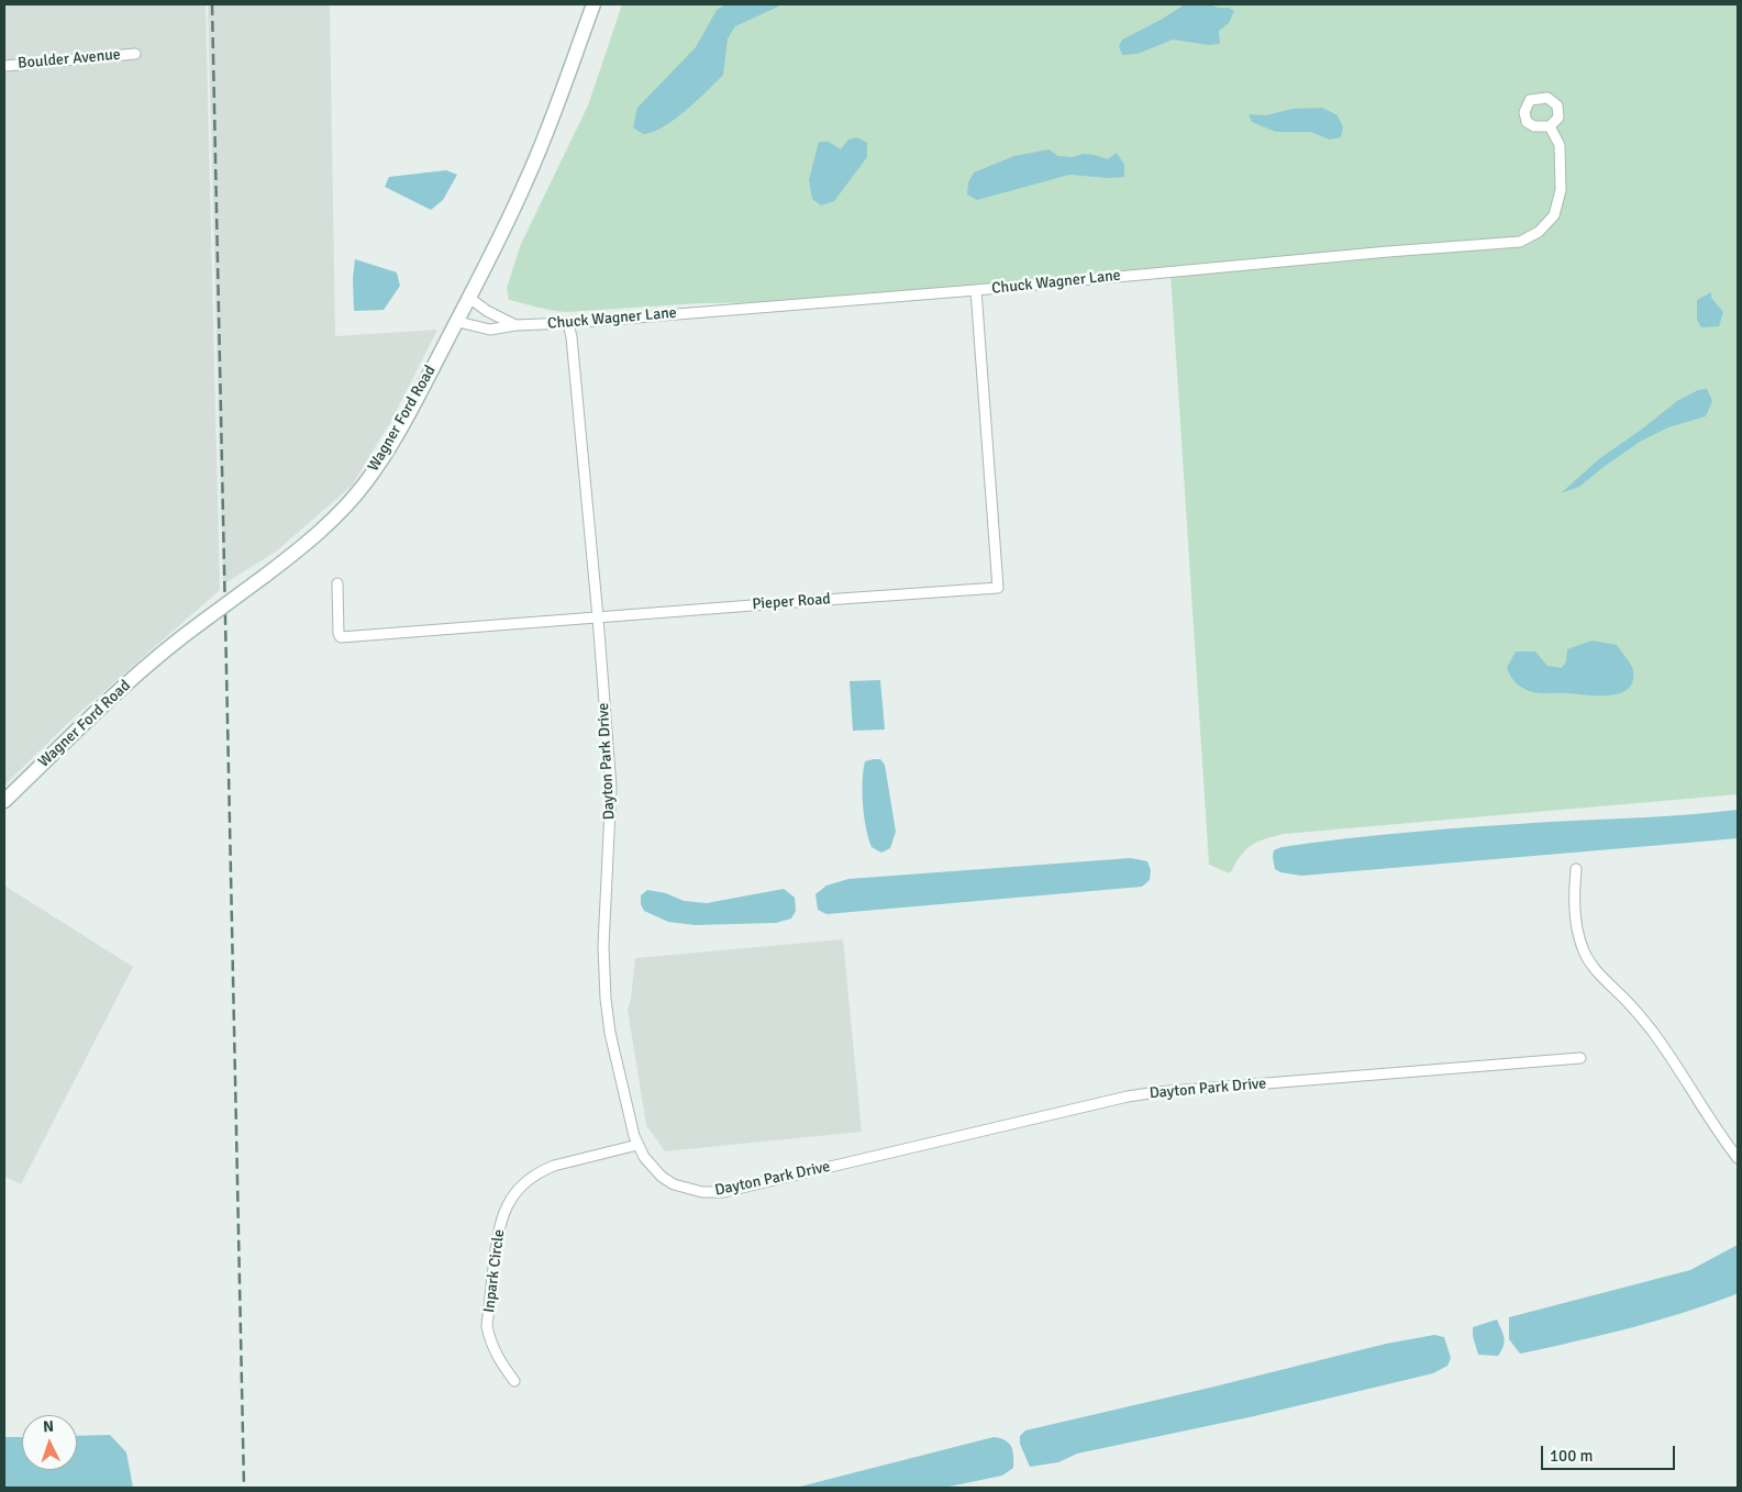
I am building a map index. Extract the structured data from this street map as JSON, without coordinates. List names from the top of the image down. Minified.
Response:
{"streets":{"main road":["Wagner Ford Road"],"street":["Boulder Avenue","Chuck Wagner Lane","Pieper Road","Dayton Park Drive","Inpark Circle"]},"crossings":[["Chuck Wagner Lane","Wagner Ford Road"],["Chuck Wagner Lane","Pieper Road"],["Chuck Wagner Lane","Dayton Park Drive"],["Pieper Road","Dayton Park Drive"],["Dayton Park Drive","Inpark Circle"]],"scale_bar":"100 m","north":"top"}
